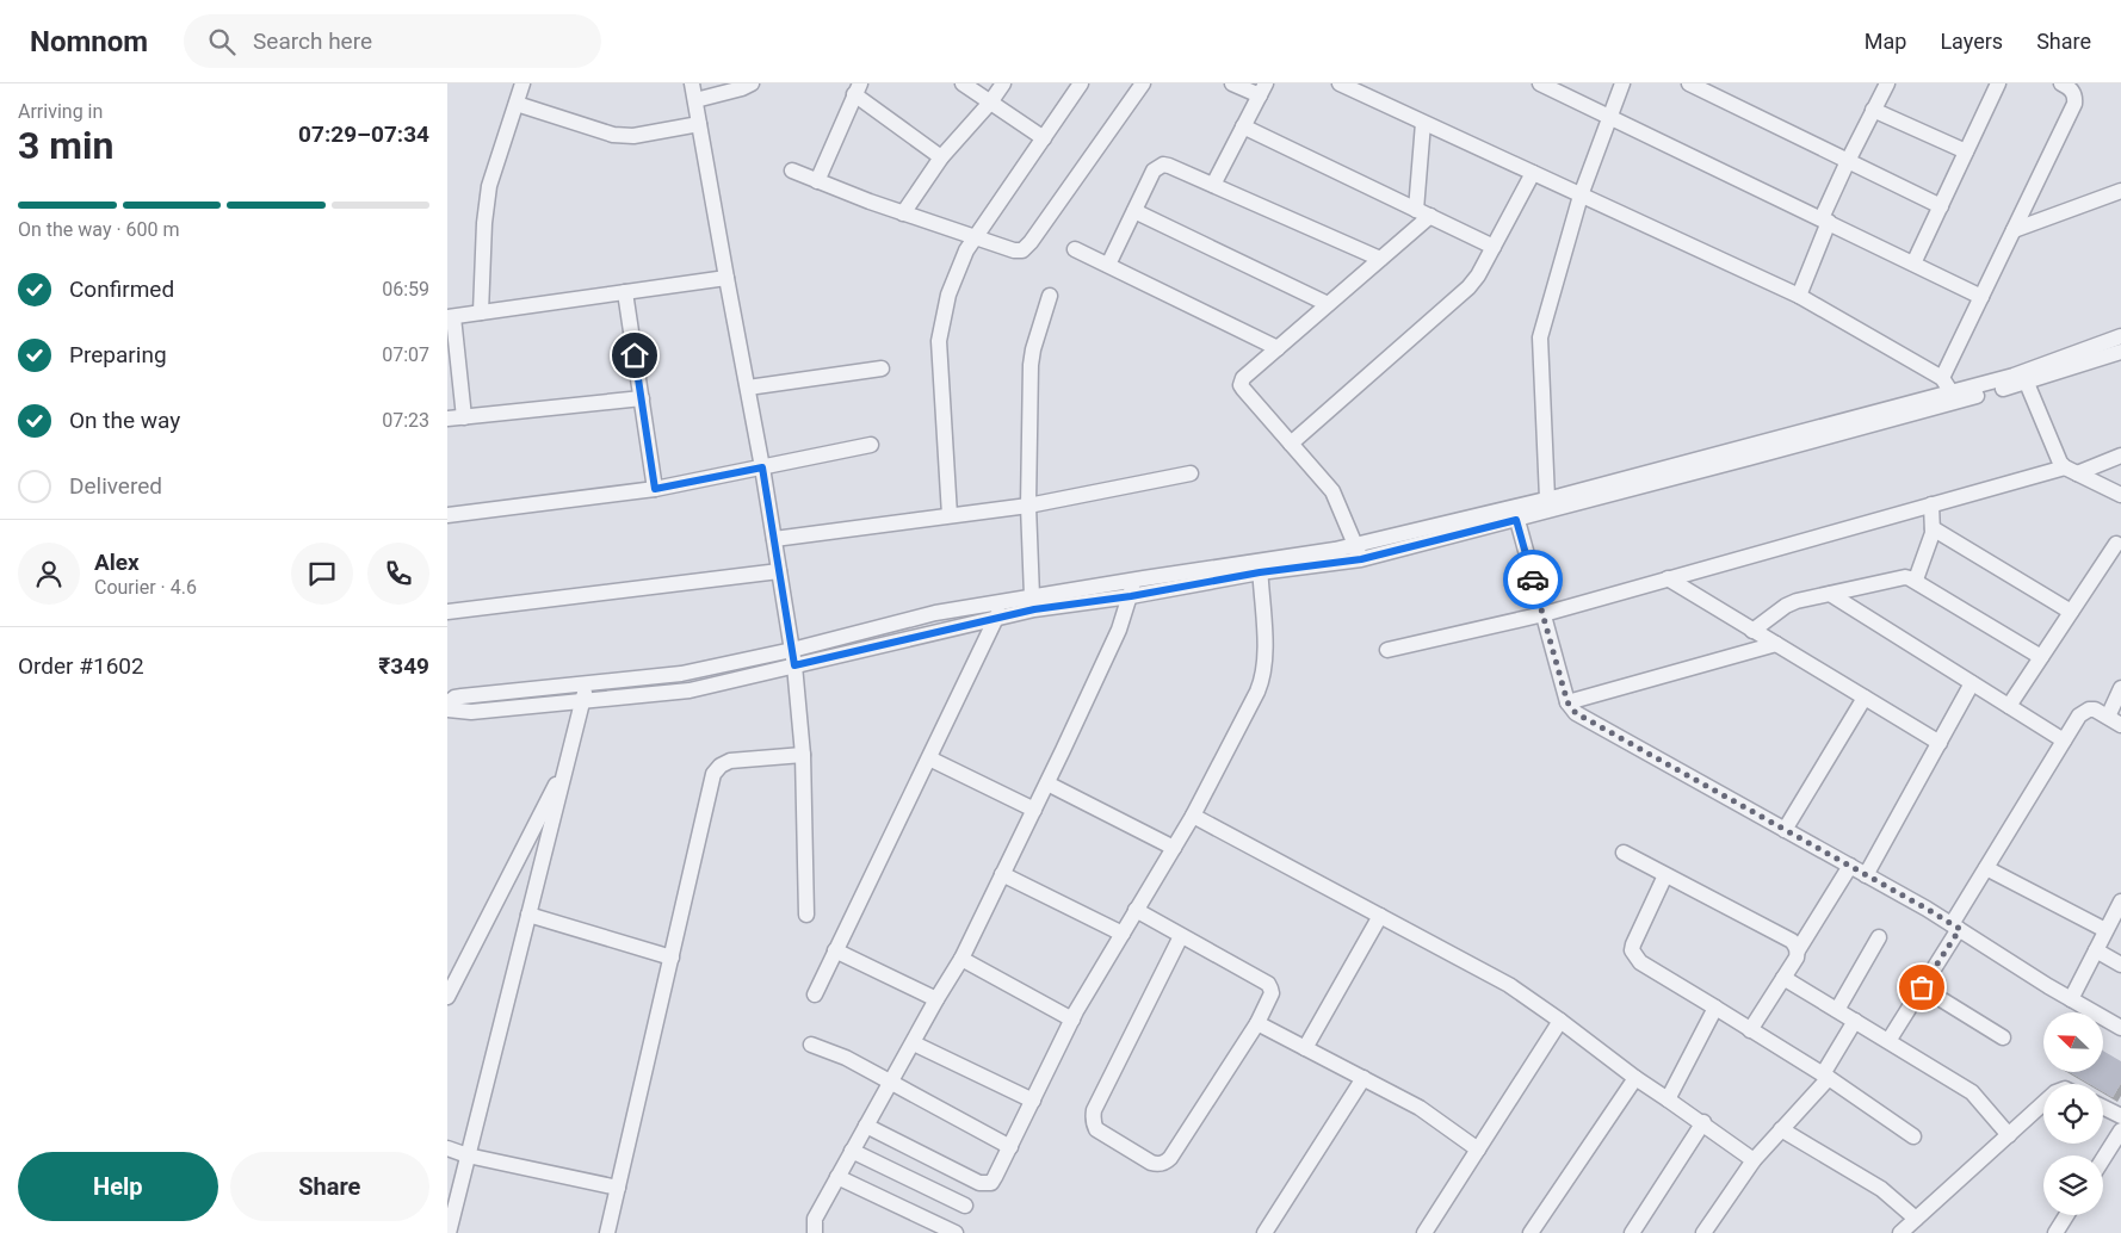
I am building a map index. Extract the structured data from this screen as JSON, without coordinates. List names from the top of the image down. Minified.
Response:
{"north":"top left","page":{"header":"Nomnom","search":"Search here","nav":["Map","Layers","Share"],"heading":["3 min","Arriving in","07:29–07:34"],"panel":["Alex","Courier · 4.6","Order #1602","₹349"],"bar":"On the way · 600 m","list":[["Confirmed","06:59"],["Preparing","07:07"],["On the way","07:23"],"Delivered"],"buttons":["Help","Share"]}}
